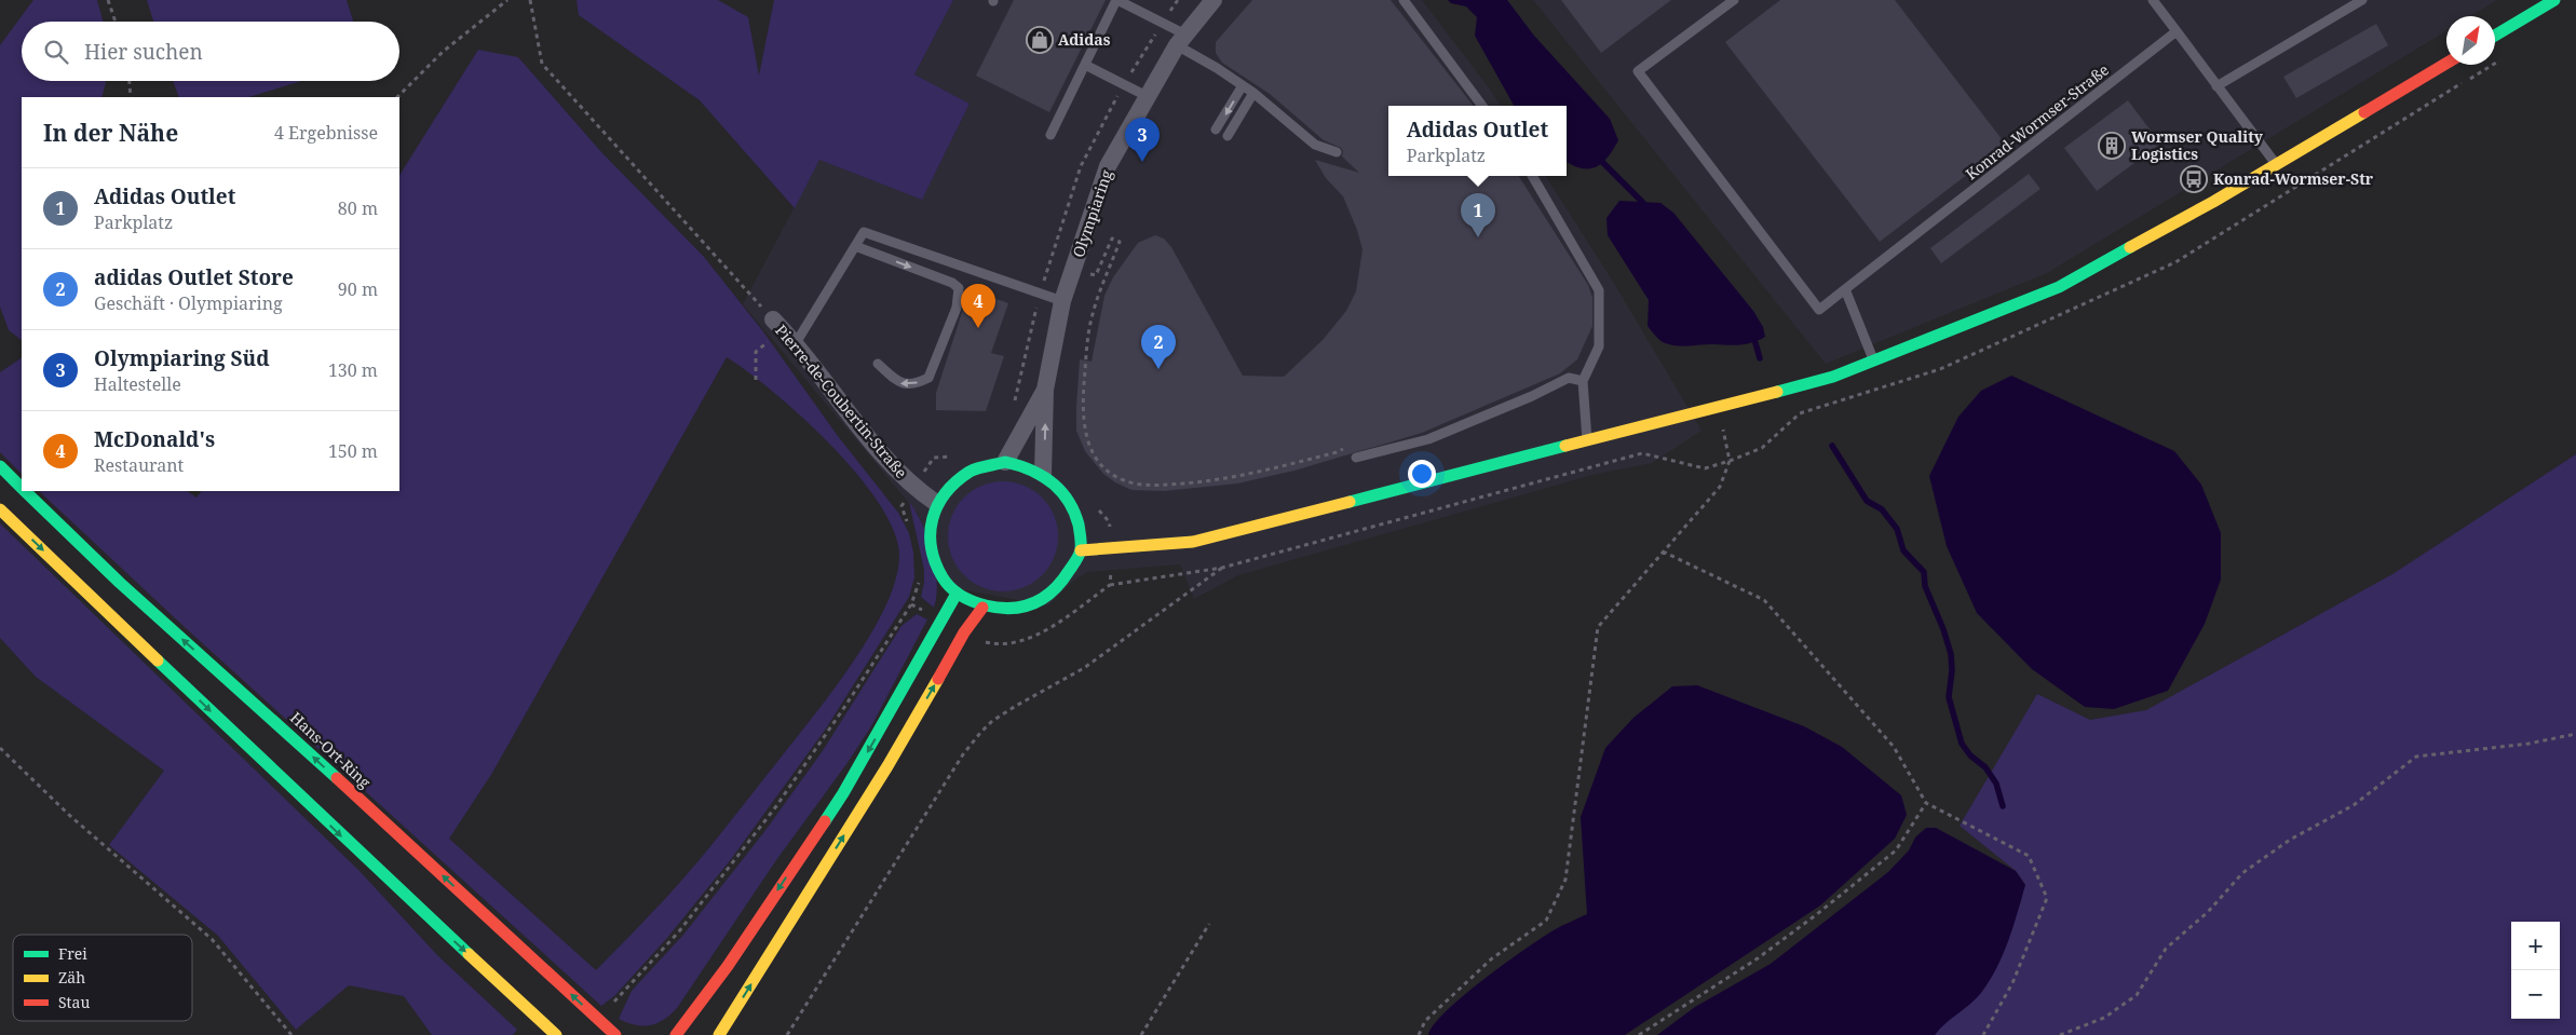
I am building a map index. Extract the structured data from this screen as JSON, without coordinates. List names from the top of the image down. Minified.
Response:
{"streets":{"street":["Olympiaring","Pierre-de-Coubertin-Straße","Hans-Ort-Ring"],"lane":["Konrad-Wormser-Straße"]},"crossings":[["Olympiaring","Pierre-de-Coubertin-Straße"]],"places":{"shop":["Adidas"],"building":["Wormser Quality Logistics"],"bus stop":["Konrad-Wormser-Str"]},"legend":["Frei","Zäh","Stau"],"north":"top right","page":{"search":"Hier suchen","heading":["In der Nähe","4 Ergebnisse"],"popup":["Adidas Outlet","Parkplatz"],"pins":["3","1","4","2"],"list":[{"mark":"1","name":"Adidas Outlet","note":"Parkplatz","value":"80 m"},{"mark":"2","name":"adidas Outlet Store","note":"Geschäft · Olympiaring","value":"90 m"},{"mark":"3","name":"Olympiaring Süd","note":"Haltestelle","value":"130 m"},{"mark":"4","name":"McDonald's","note":"Restaurant","value":"150 m"}],"map_buttons":["+","−"]}}
